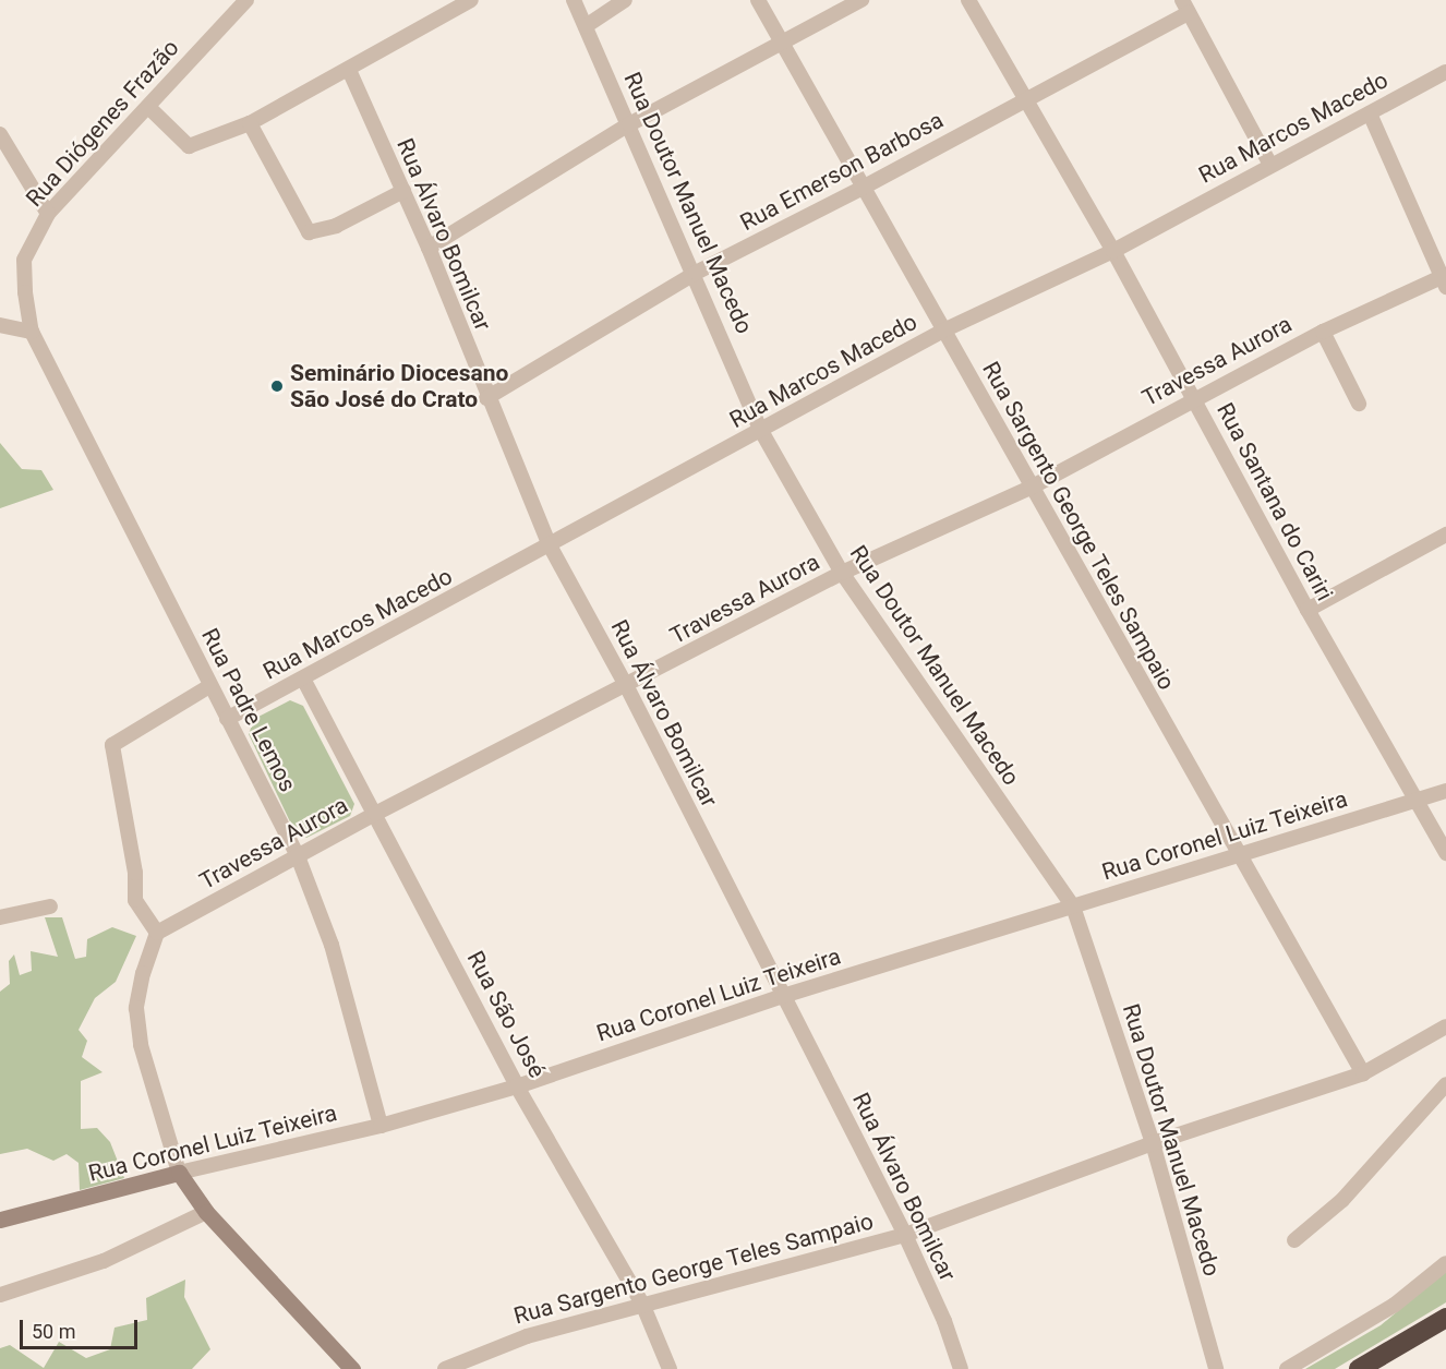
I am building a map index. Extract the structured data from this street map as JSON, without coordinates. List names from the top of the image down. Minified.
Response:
{"streets":{"main road":["Rua Coronel Luiz Teixeira"],"street":["Rua Diógenes Frazão","Rua Marcos Macedo","Rua Emerson Barbosa","Rua Doutor Manuel Macedo","Rua Álvaro Bomilcar","Travessa Aurora","Rua Santana do Cariri","Rua Sargento George Teles Sampaio","Rua Padre Lemos","Rua São José"]},"crossings":[["Rua Diógenes Frazão","Rua Padre Lemos"],["Rua Marcos Macedo","Rua Doutor Manuel Macedo"],["Rua Marcos Macedo","Rua Álvaro Bomilcar"],["Rua Marcos Macedo","Rua Santana do Cariri"],["Rua Marcos Macedo","Rua Sargento George Teles Sampaio"],["Rua Marcos Macedo","Rua Padre Lemos"],["Rua Marcos Macedo","Rua São José"],["Rua Emerson Barbosa","Rua Doutor Manuel Macedo"],["Rua Emerson Barbosa","Rua Álvaro Bomilcar"],["Rua Emerson Barbosa","Rua Santana do Cariri"],["Rua Emerson Barbosa","Rua Sargento George Teles Sampaio"],["Rua Doutor Manuel Macedo","Travessa Aurora"],["Rua Doutor Manuel Macedo","Rua Sargento George Teles Sampaio"],["Rua Doutor Manuel Macedo","Rua Coronel Luiz Teixeira"],["Rua Álvaro Bomilcar","Travessa Aurora"],["Rua Álvaro Bomilcar","Rua Sargento George Teles Sampaio"],["Rua Álvaro Bomilcar","Rua Coronel Luiz Teixeira"],["Travessa Aurora","Rua Santana do Cariri"],["Travessa Aurora","Rua Sargento George Teles Sampaio"],["Travessa Aurora","Rua Padre Lemos"],["Travessa Aurora","Rua São José"],["Rua Santana do Cariri","Rua Coronel Luiz Teixeira"],["Rua Sargento George Teles Sampaio","Rua Coronel Luiz Teixeira"],["Rua Sargento George Teles Sampaio","Rua São José"],["Rua Padre Lemos","Rua Coronel Luiz Teixeira"],["Rua Coronel Luiz Teixeira","Rua São José"]],"places":["Seminário Diocesano São José do Crato"],"scale_bar":"50 m"}
